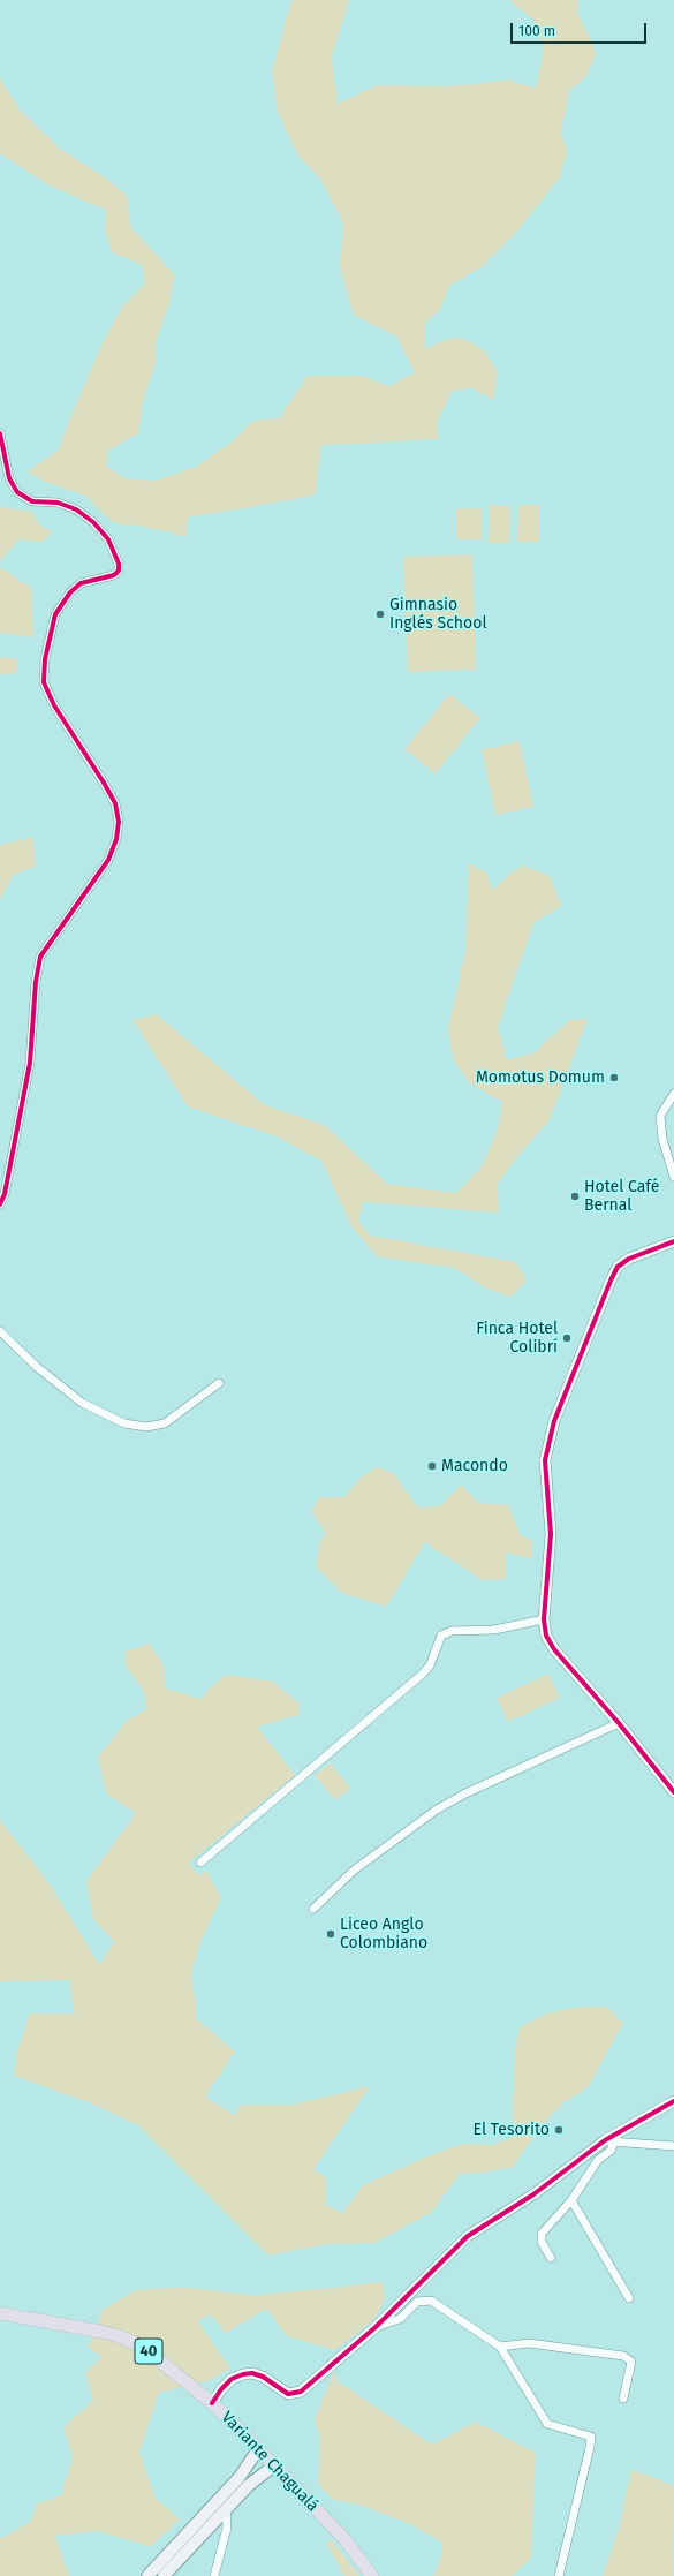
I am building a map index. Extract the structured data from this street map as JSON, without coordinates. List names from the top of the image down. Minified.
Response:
{"streets":{"highway":["40","Variante Chagualá"]},"places":["Gimnasio Inglés School","Momotus Domum","Hotel Café Bernal","Finca Hotel Colibrí","Macondo","Liceo Anglo Colombiano","El Tesorito"],"scale_bar":"100 m"}
